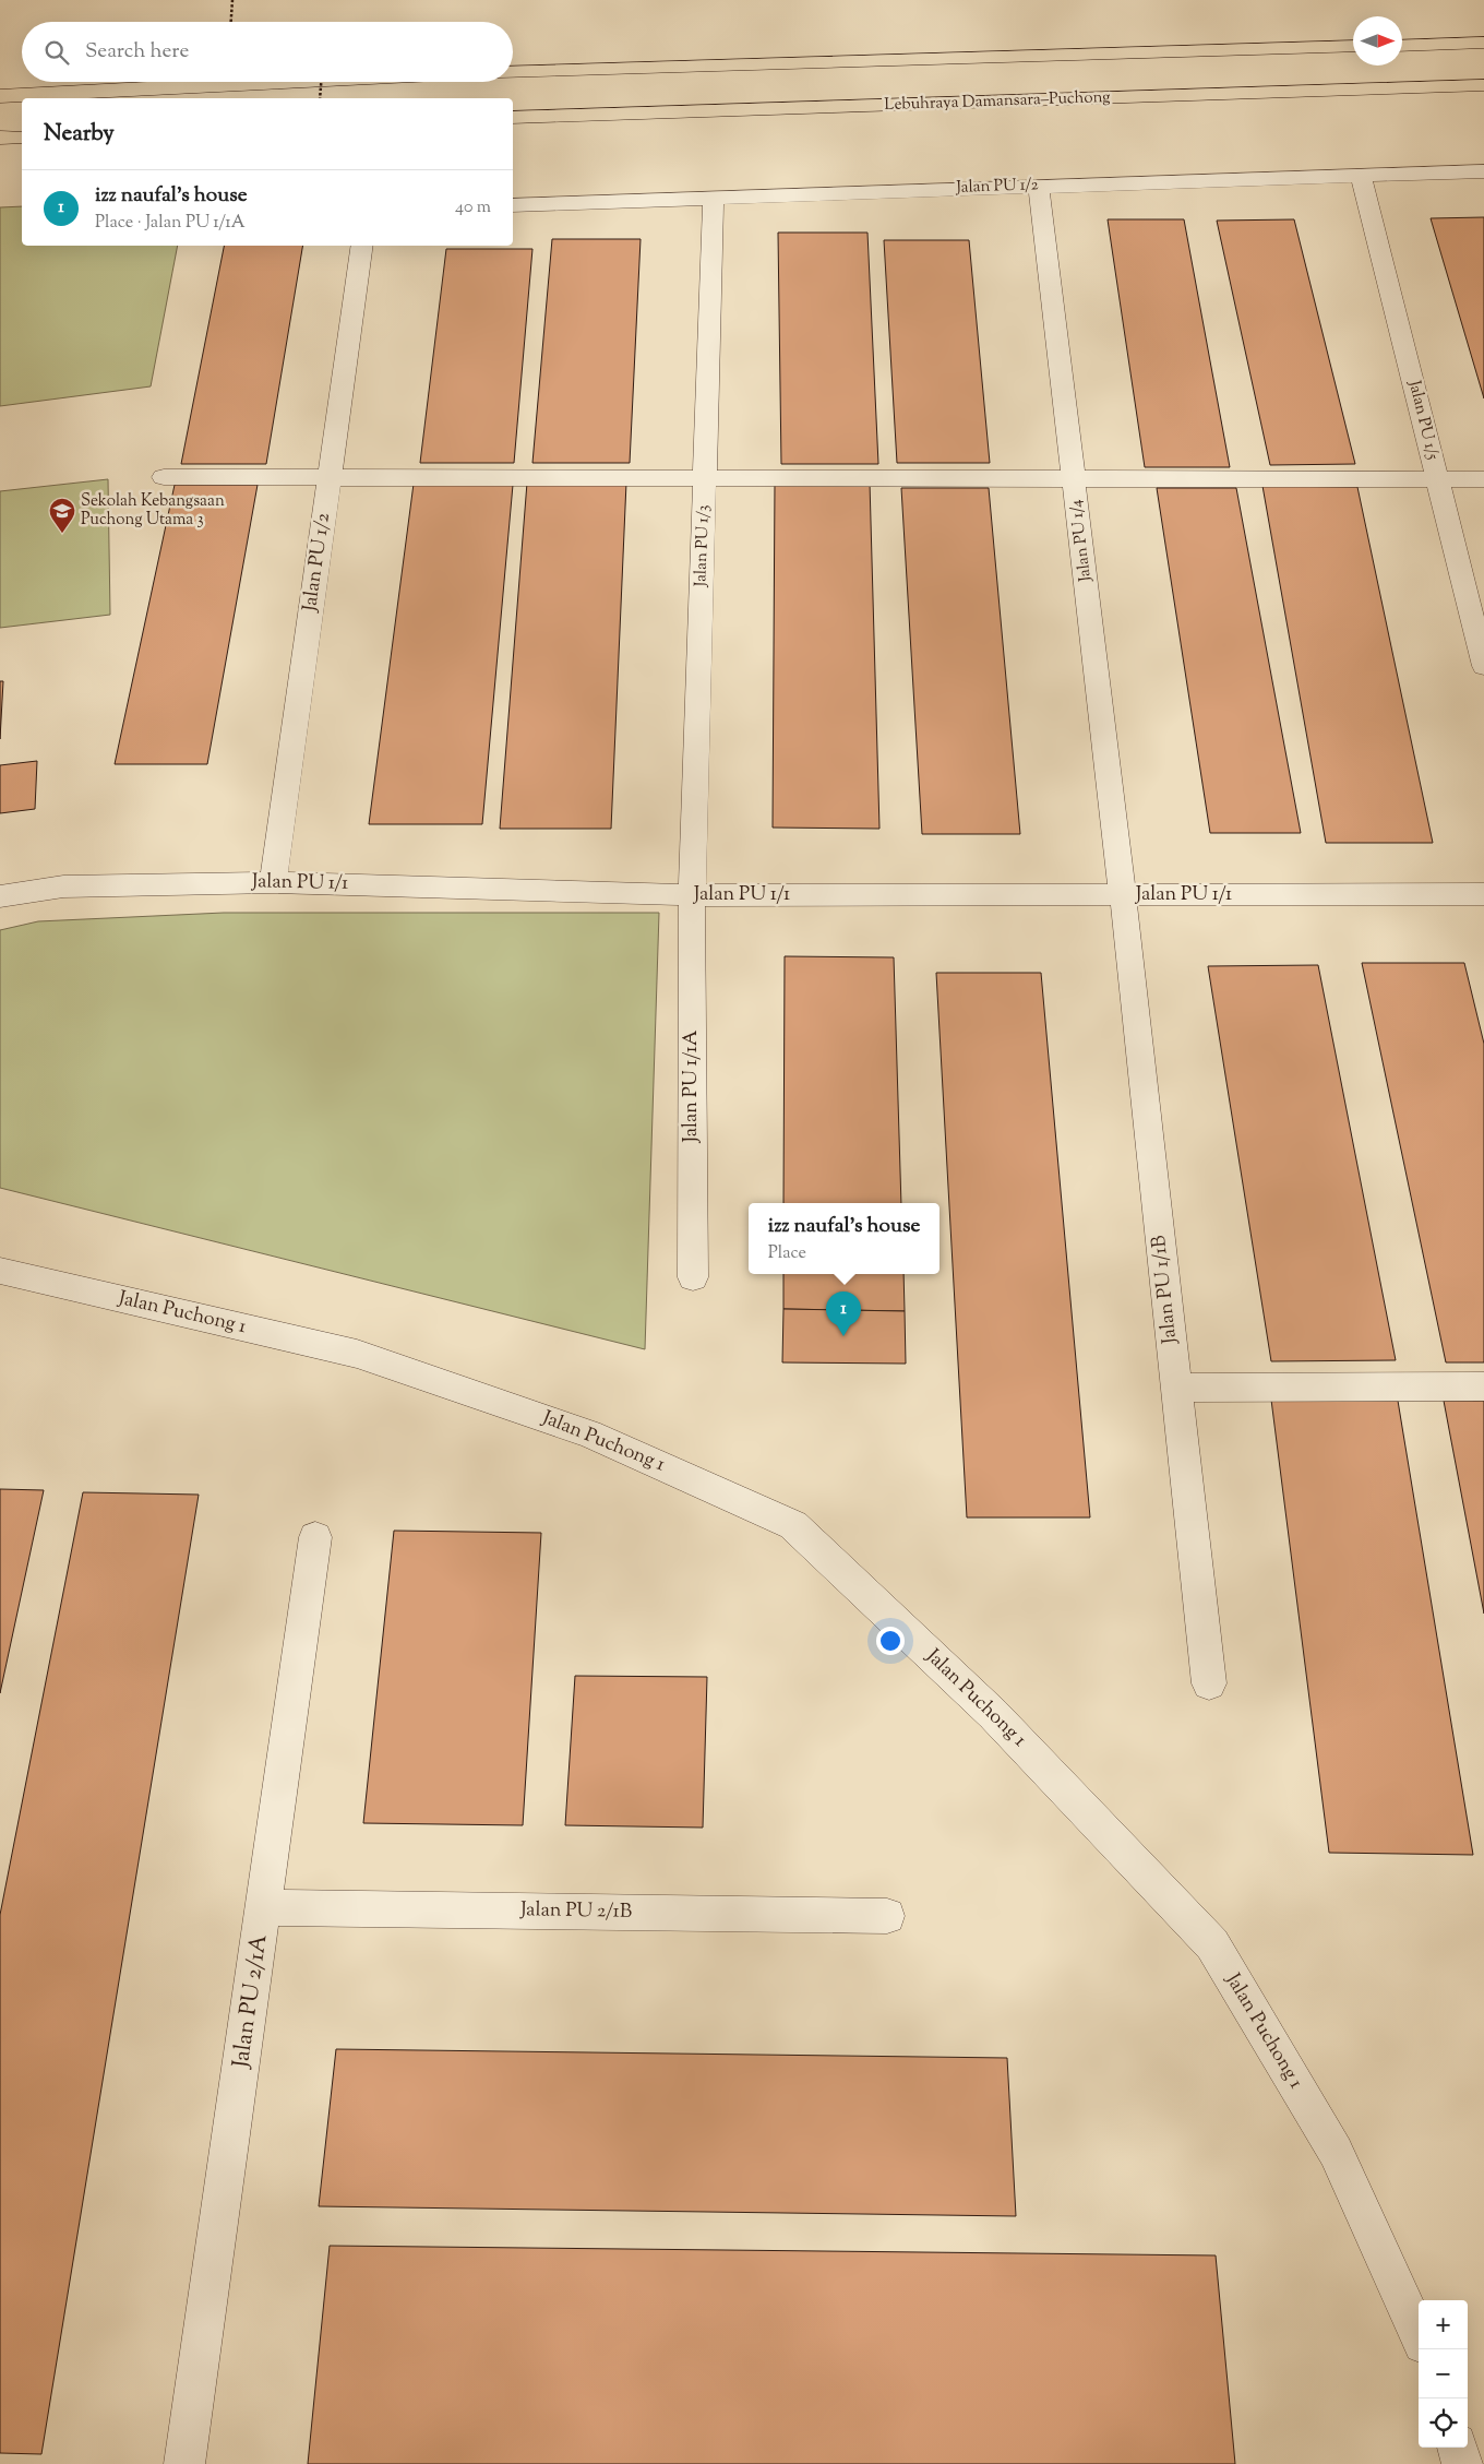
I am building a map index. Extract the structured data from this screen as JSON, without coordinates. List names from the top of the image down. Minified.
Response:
{"streets":{"highway":["Lebuhraya Damansara–Puchong"],"street":["Jalan PU 1/2","Jalan PU 1/5","Jalan PU 1/4","Jalan PU 1/3","Jalan PU 1/1","Jalan PU 1/1A","Jalan PU 1/1B","Jalan Puchong 1","Jalan PU 2/1B","Jalan PU 2/1A"]},"crossings":[["Jalan PU 1/2","Jalan PU 1/5"],["Jalan PU 1/2","Jalan PU 1/4"],["Jalan PU 1/2","Jalan PU 1/3"],["Jalan PU 1/2","Jalan PU 1/1"],["Jalan PU 1/4","Jalan PU 1/1"],["Jalan PU 1/4","Jalan PU 1/1B"],["Jalan PU 1/3","Jalan PU 1/1"],["Jalan PU 1/3","Jalan PU 1/1A"],["Jalan PU 1/1","Jalan PU 1/1A"],["Jalan PU 1/1","Jalan PU 1/1B"],["Jalan PU 2/1B","Jalan PU 2/1A"]],"places":{"school or university":["Sekolah Kebangsaan Puchong Utama 3"]},"north":"right","page":{"search":"Search here","heading":"Nearby","list":[{"mark":"1","name":"izz naufal's house","note":"Place · Jalan PU 1/1A","value":"40 m"}],"popup":["izz naufal's house","Place"],"pins":"1","map_buttons":["+","−"]}}
